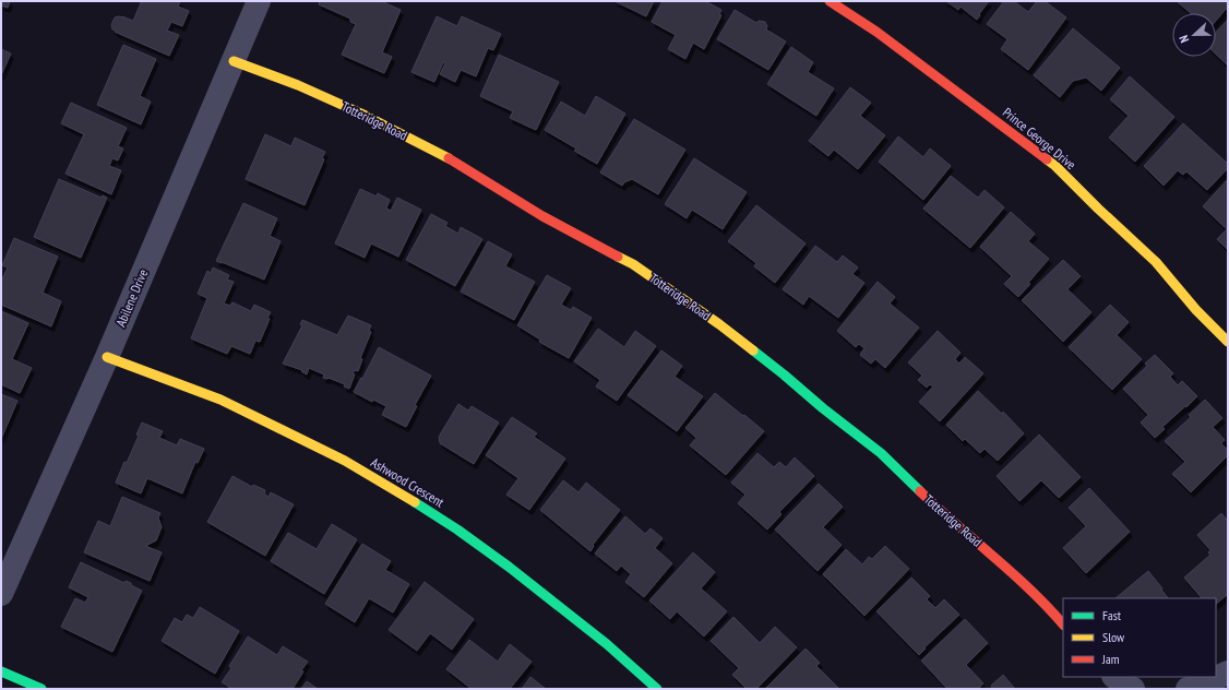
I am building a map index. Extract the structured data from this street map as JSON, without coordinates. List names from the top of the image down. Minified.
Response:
{"streets":{"street":["Totteridge Road","Prince George Drive","Abilene Drive","Ashwood Crescent"]},"crossings":[["Totteridge Road","Abilene Drive"],["Abilene Drive","Ashwood Crescent"]],"legend":["Fast","Slow","Jam"],"north":"left"}
